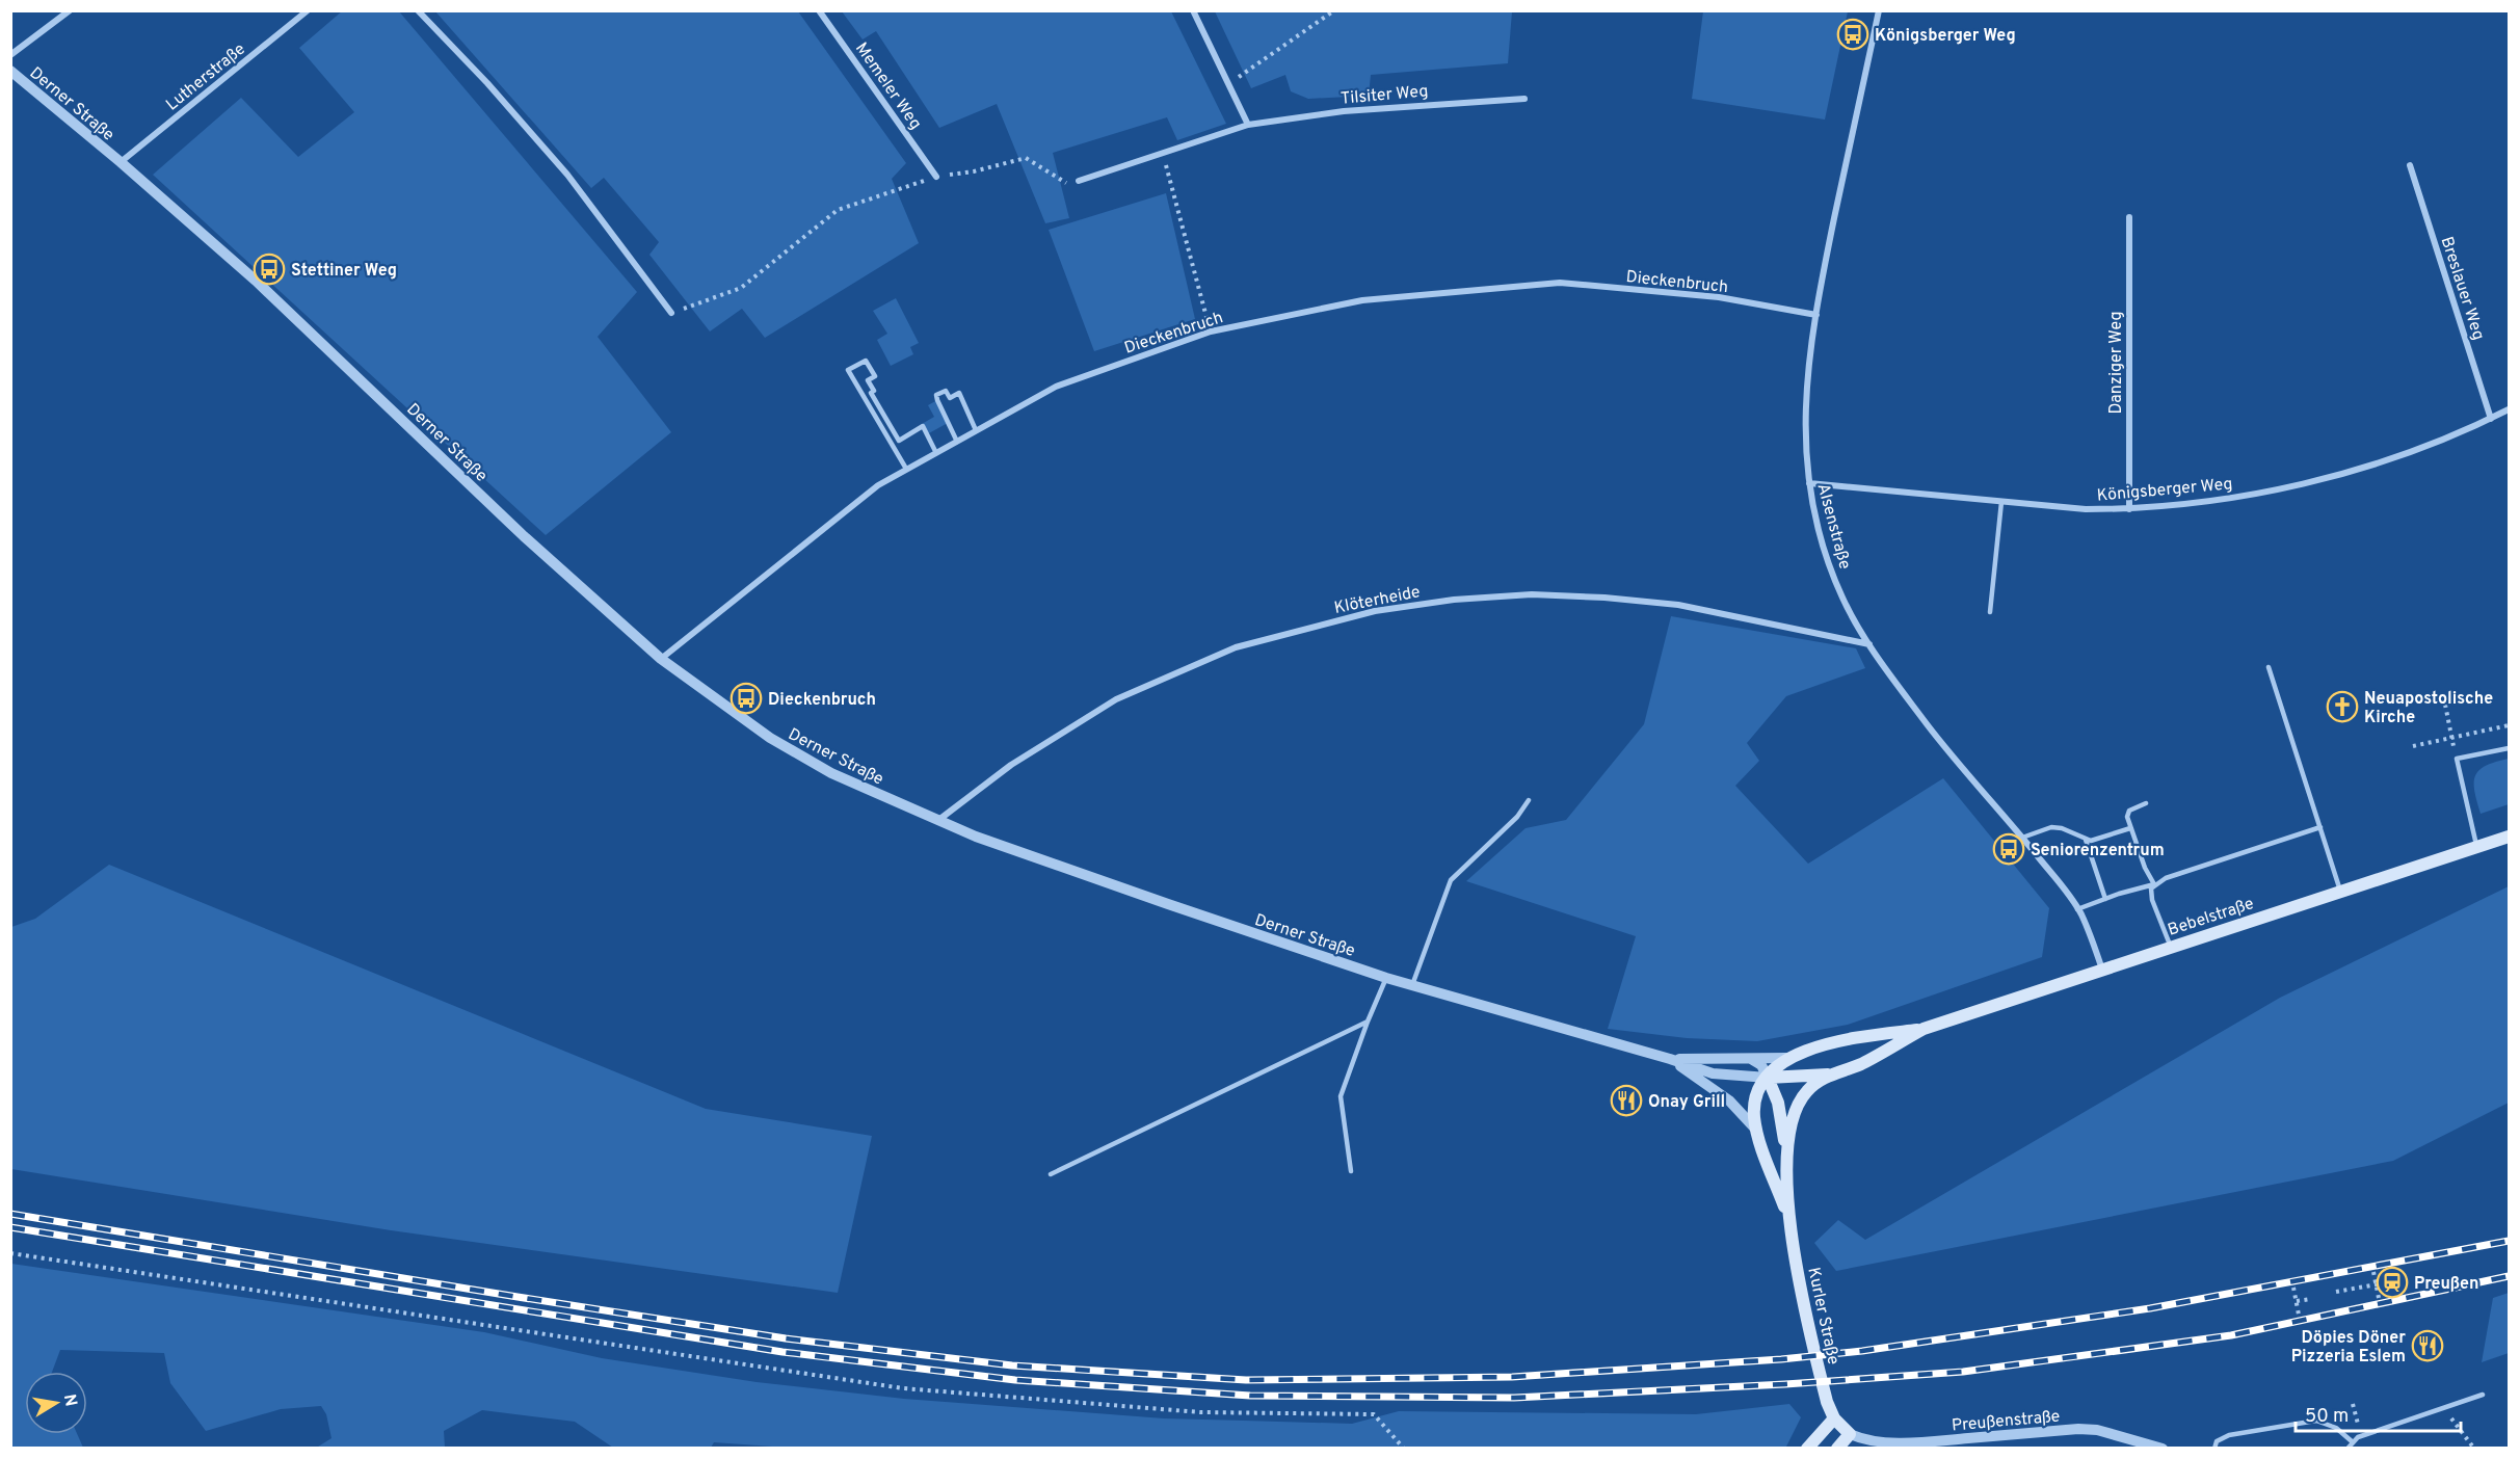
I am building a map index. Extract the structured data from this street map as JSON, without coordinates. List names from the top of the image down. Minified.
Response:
{"streets":{"main road":["Bebelstraße","Kurler Straße"],"street":["Lutherstraße","Memeler Weg","Tilsiter Weg","Derner Straße","Dieckenbruch","Breslauer Weg","Danziger Weg","Königsberger Weg","Alsenstraße","Klöterheide","Preußenstraße"]},"crossings":[["Lutherstraße","Derner Straße"],["Derner Straße","Dieckenbruch"],["Derner Straße","Klöterheide"],["Derner Straße","Bebelstraße"],["Derner Straße","Kurler Straße"],["Dieckenbruch","Alsenstraße"],["Breslauer Weg","Königsberger Weg"],["Danziger Weg","Königsberger Weg"],["Königsberger Weg","Alsenstraße"],["Alsenstraße","Klöterheide"],["Alsenstraße","Bebelstraße"],["Bebelstraße","Kurler Straße"],["Kurler Straße","Preußenstraße"]],"places":{"bus stop":["Königsberger Weg","Stettiner Weg","Dieckenbruch","Seniorenzentrum"],"church":["Neuapostolische Kirche"],"restaurant":["Onay Grill","Döpies Döner Pizzeria Eslem"],"station":["Preußen"]},"scale_bar":"50 m","north":"right"}
